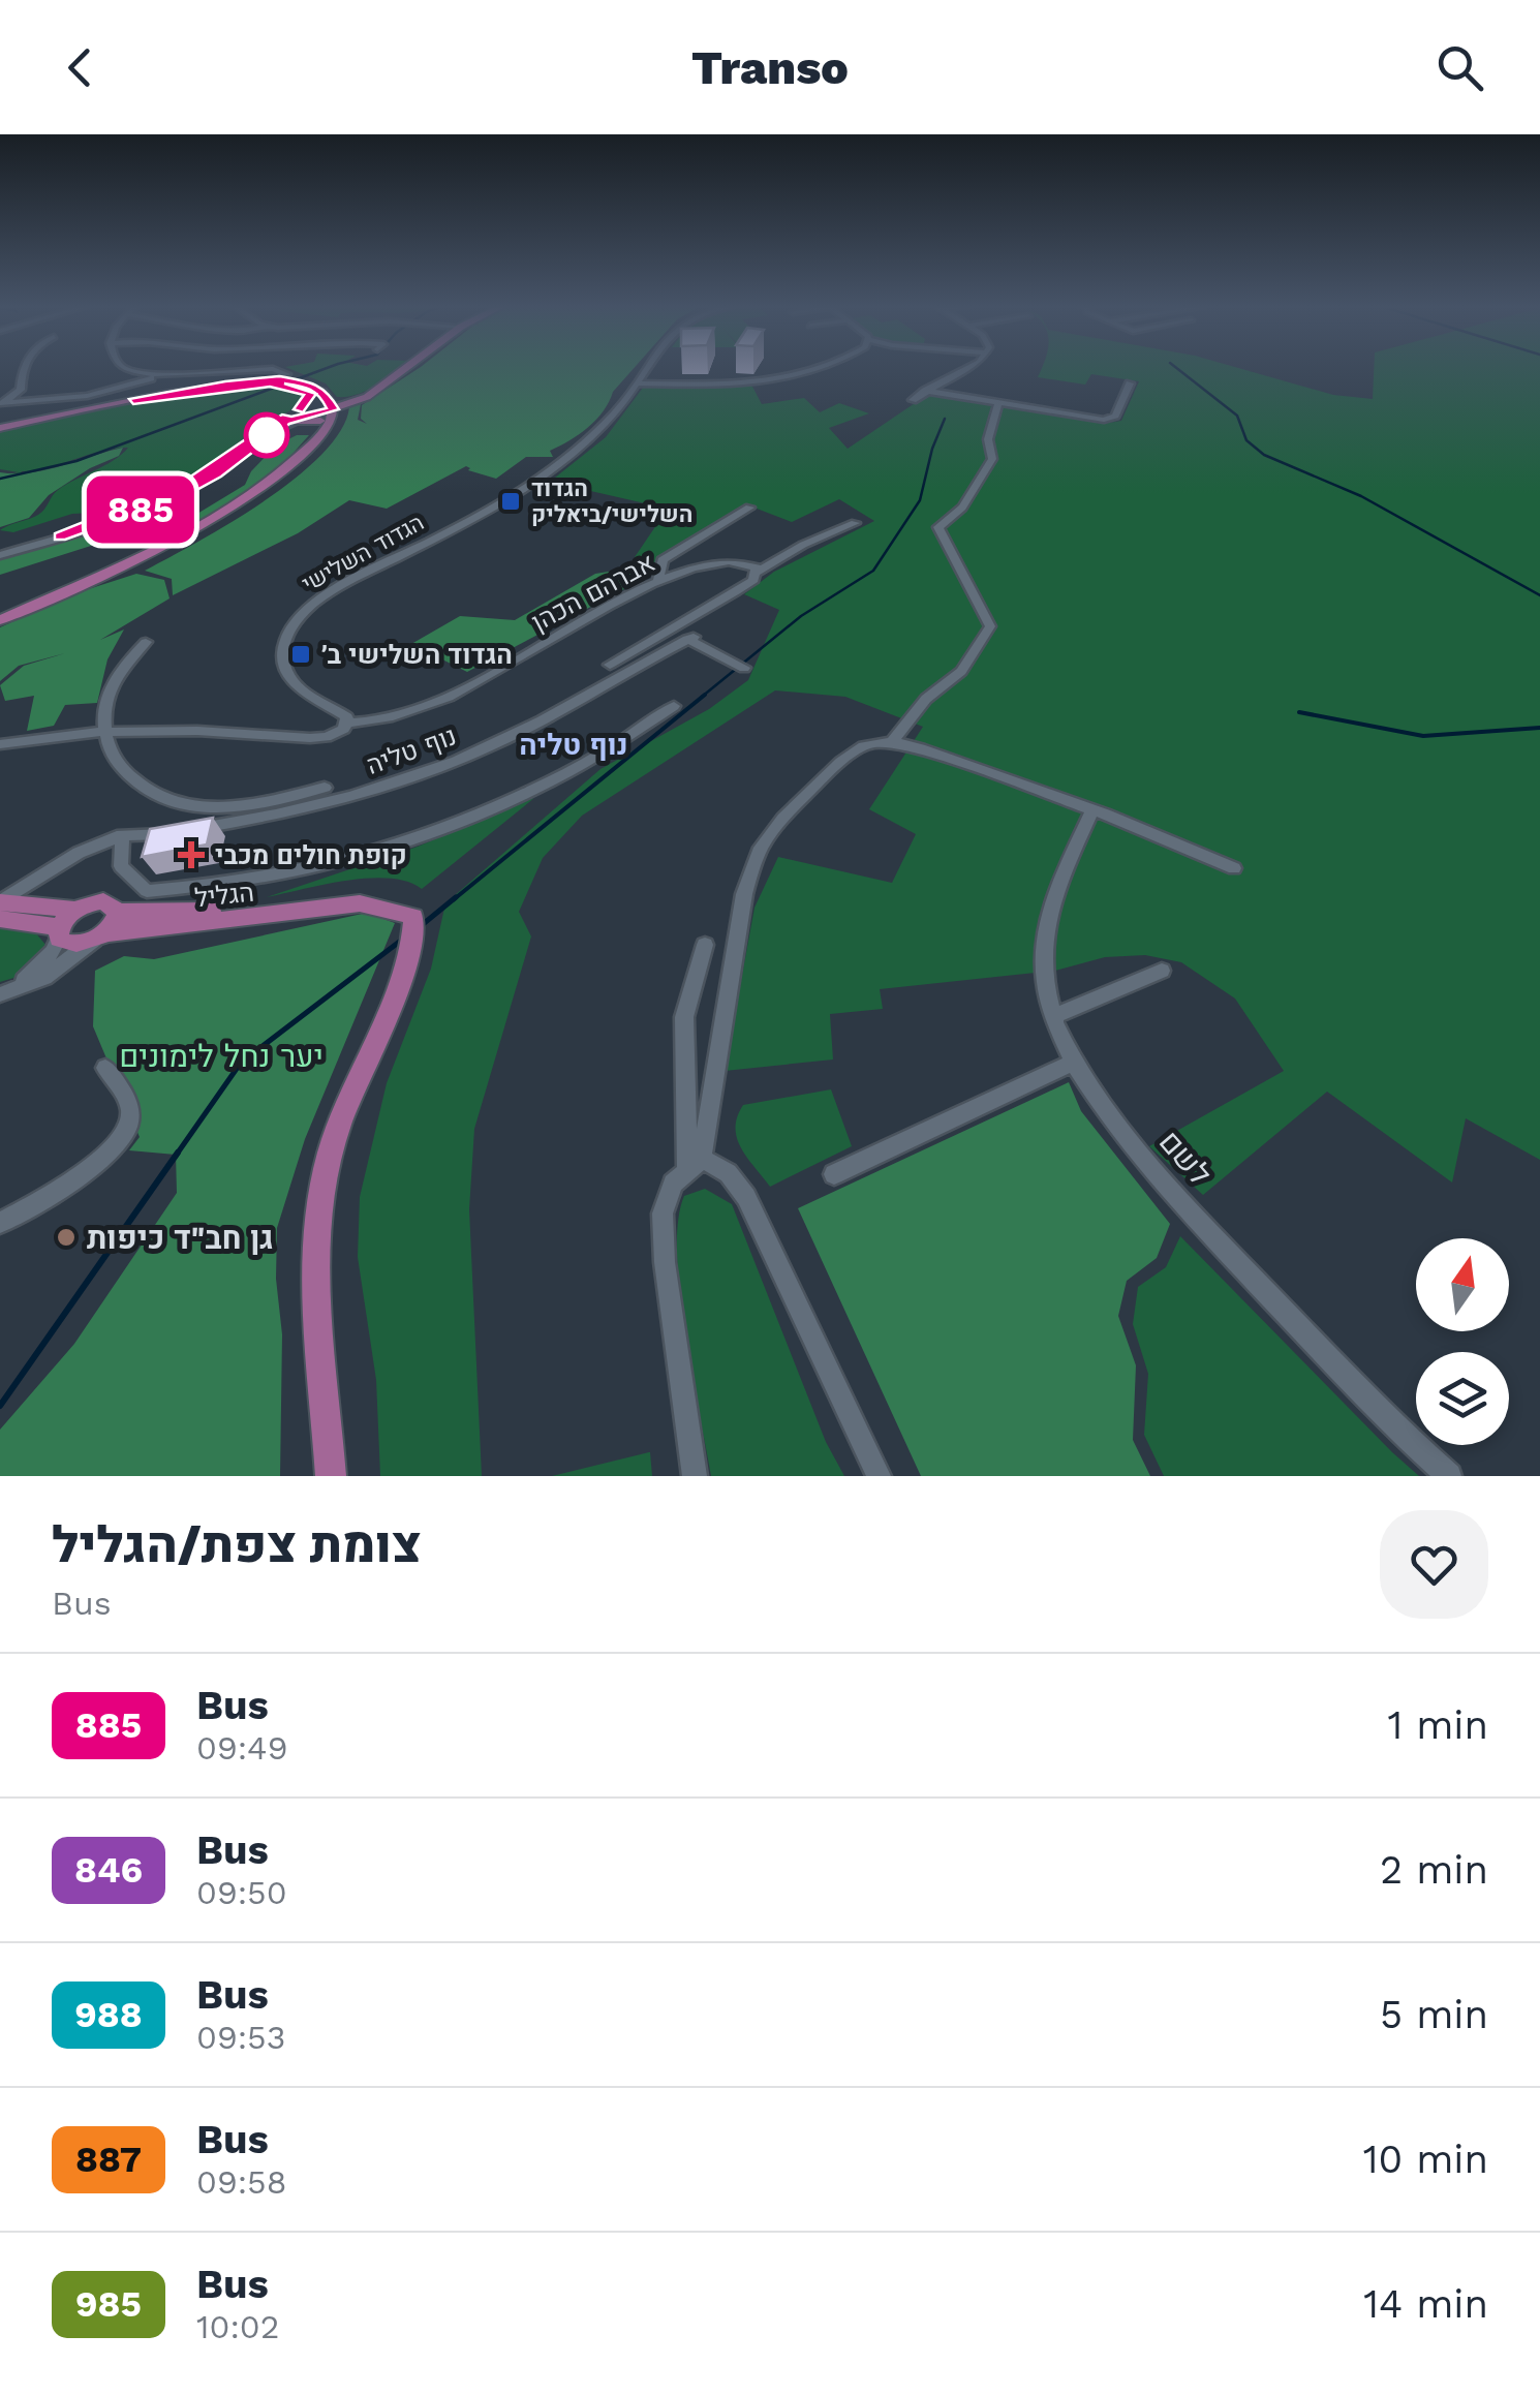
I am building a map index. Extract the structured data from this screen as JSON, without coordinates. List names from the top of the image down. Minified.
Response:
{"streets":{"main road":["הגליל"],"street":["הגדוד השלישי","אברהם הכהן","נוף טליה","לשם"]},"crossings":[["הגדוד השלישי","אברהם הכהן"]],"districts":["נוף טליה"],"parks":["יער נחל לימונים"],"places":{"transit":["הגדוד השלישי/ביאליק","הגדוד השלישי ב׳"],"health":["קופת חולים מכבי"],"other":["גן חב\"ד כיפות"]},"lines":["bus line 885"],"north":"top","page":{"header":"Transo","on_map":"885","heading":["צומת צפת/הגליל","Bus"],"list":[{"mark":"885","name":"Bus","note":"09:49","value":"1 min"},{"mark":"846","name":"Bus","note":"09:50","value":"2 min"},{"mark":"988","name":"Bus","note":"09:53","value":"5 min"},{"mark":"887","name":"Bus","note":"09:58","value":"10 min"},{"mark":"985","name":"Bus","note":"10:02","value":"14 min"}]}}
